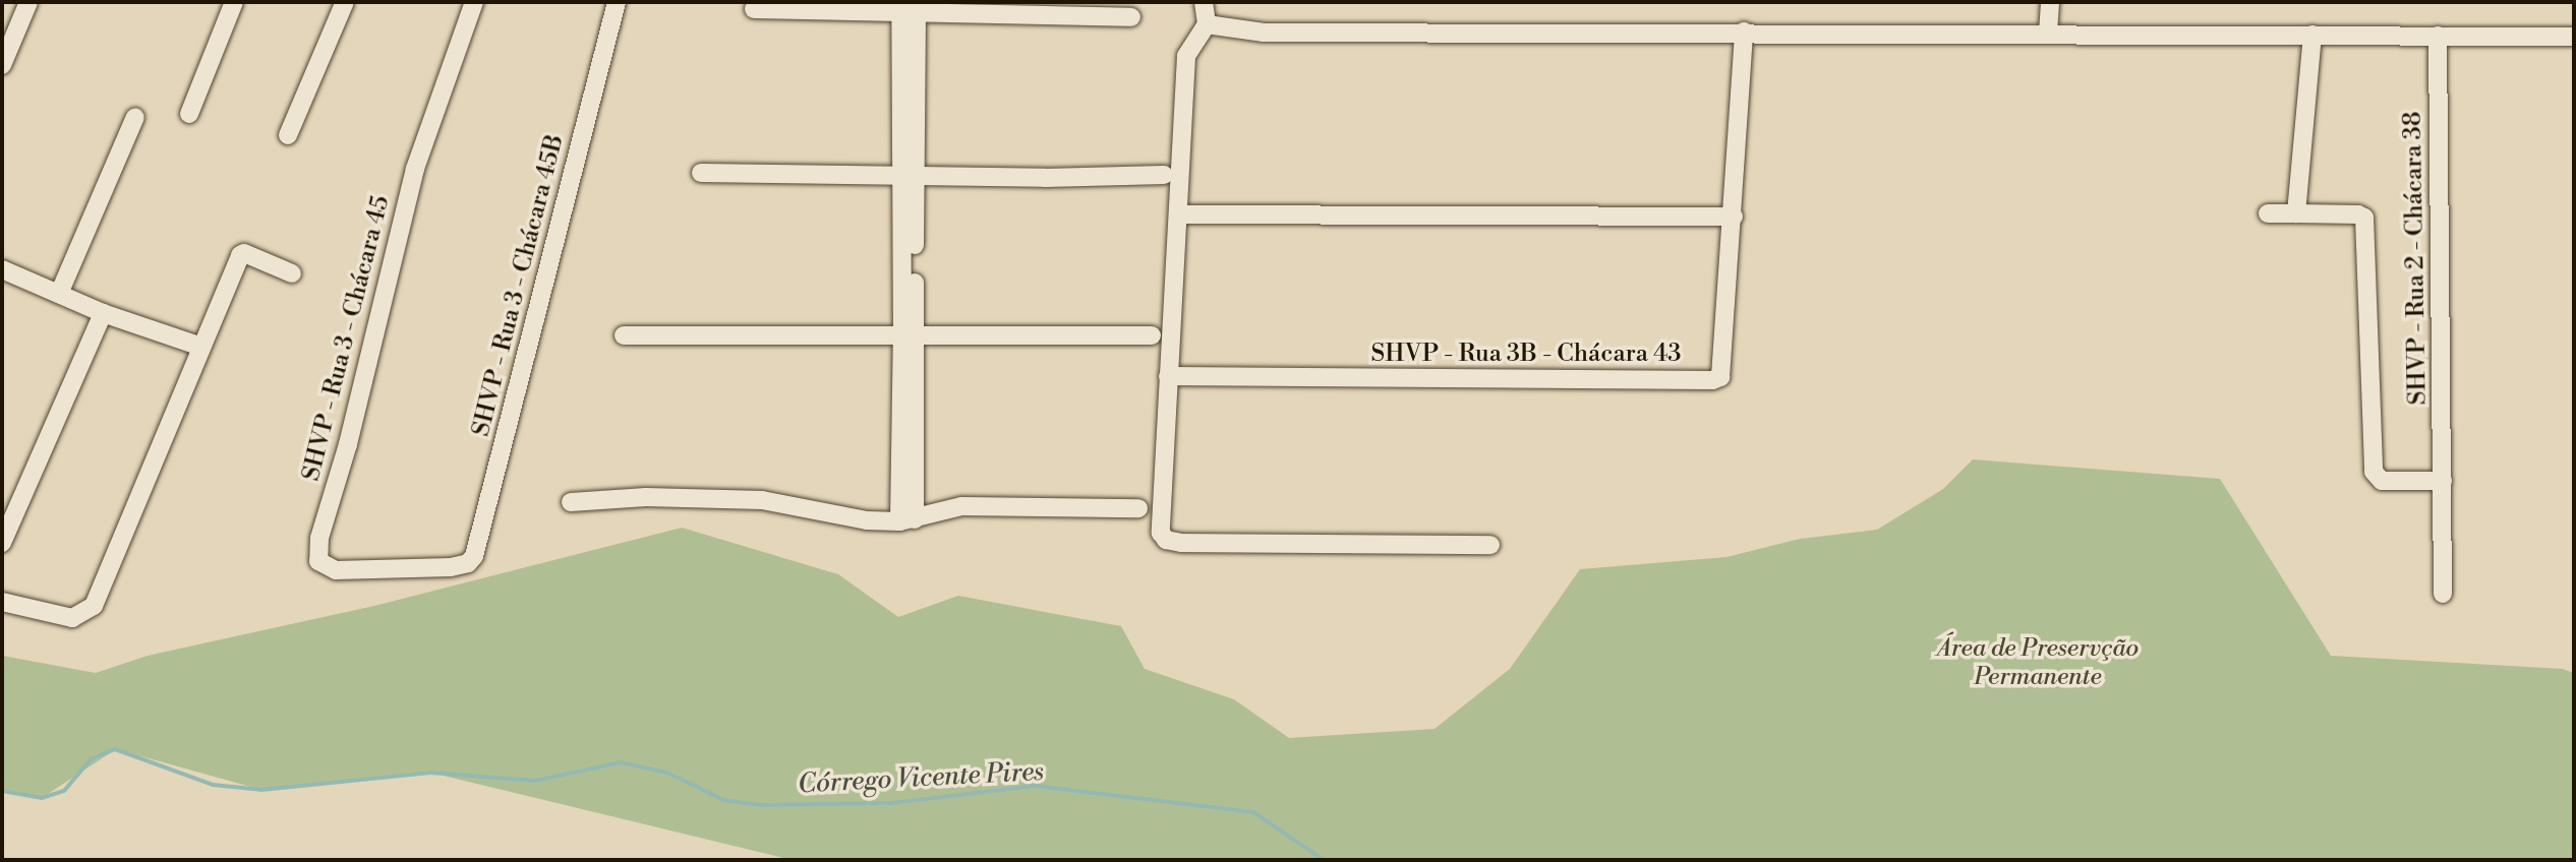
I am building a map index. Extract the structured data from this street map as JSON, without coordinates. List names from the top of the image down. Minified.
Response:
{"streets":{"street":["SHVP - Rua 2 - Chácara 38","SHVP - Rua 3 - Chácara 45B","SHVP - Rua 3 - Chácara 45","SHVP - Rua 3B - Chácara 43"]},"crossings":[["SHVP - Rua 3 - Chácara 45B","SHVP - Rua 3 - Chácara 45"]],"water":["Córrego Vicente Pires"],"parks":["Área de Preservção Permanente"]}
